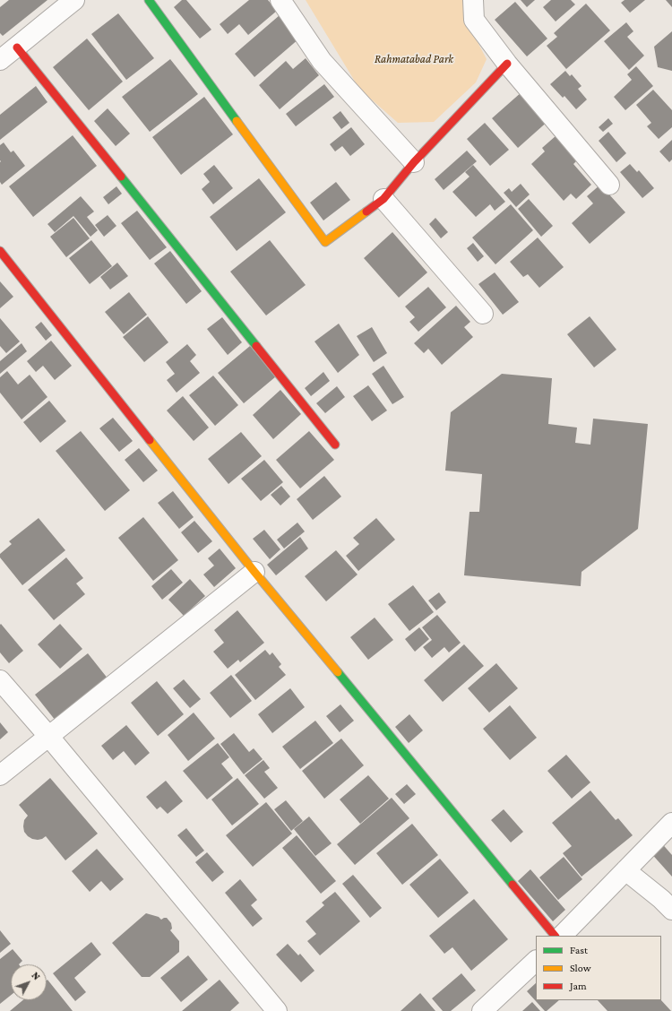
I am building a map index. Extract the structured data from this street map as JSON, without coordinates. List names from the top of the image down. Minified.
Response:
{"parks":["Rahmatabad Park"],"legend":["Fast","Slow","Jam"],"north":"top right"}
